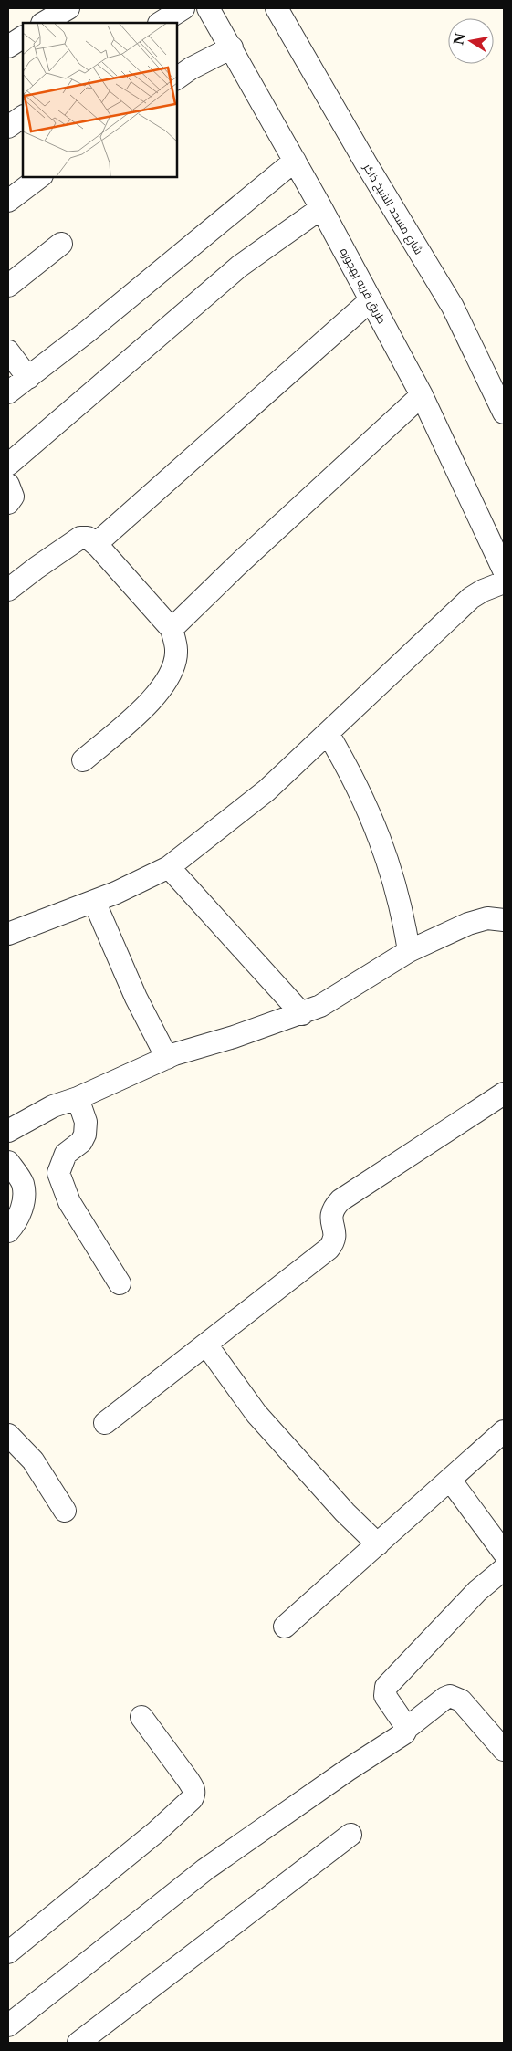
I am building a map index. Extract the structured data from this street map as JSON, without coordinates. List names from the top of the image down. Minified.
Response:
{"streets":{"street":["شارع مسجد الشيخ ذاكر","طريق قريه بهجوره"]},"north":"left"}
